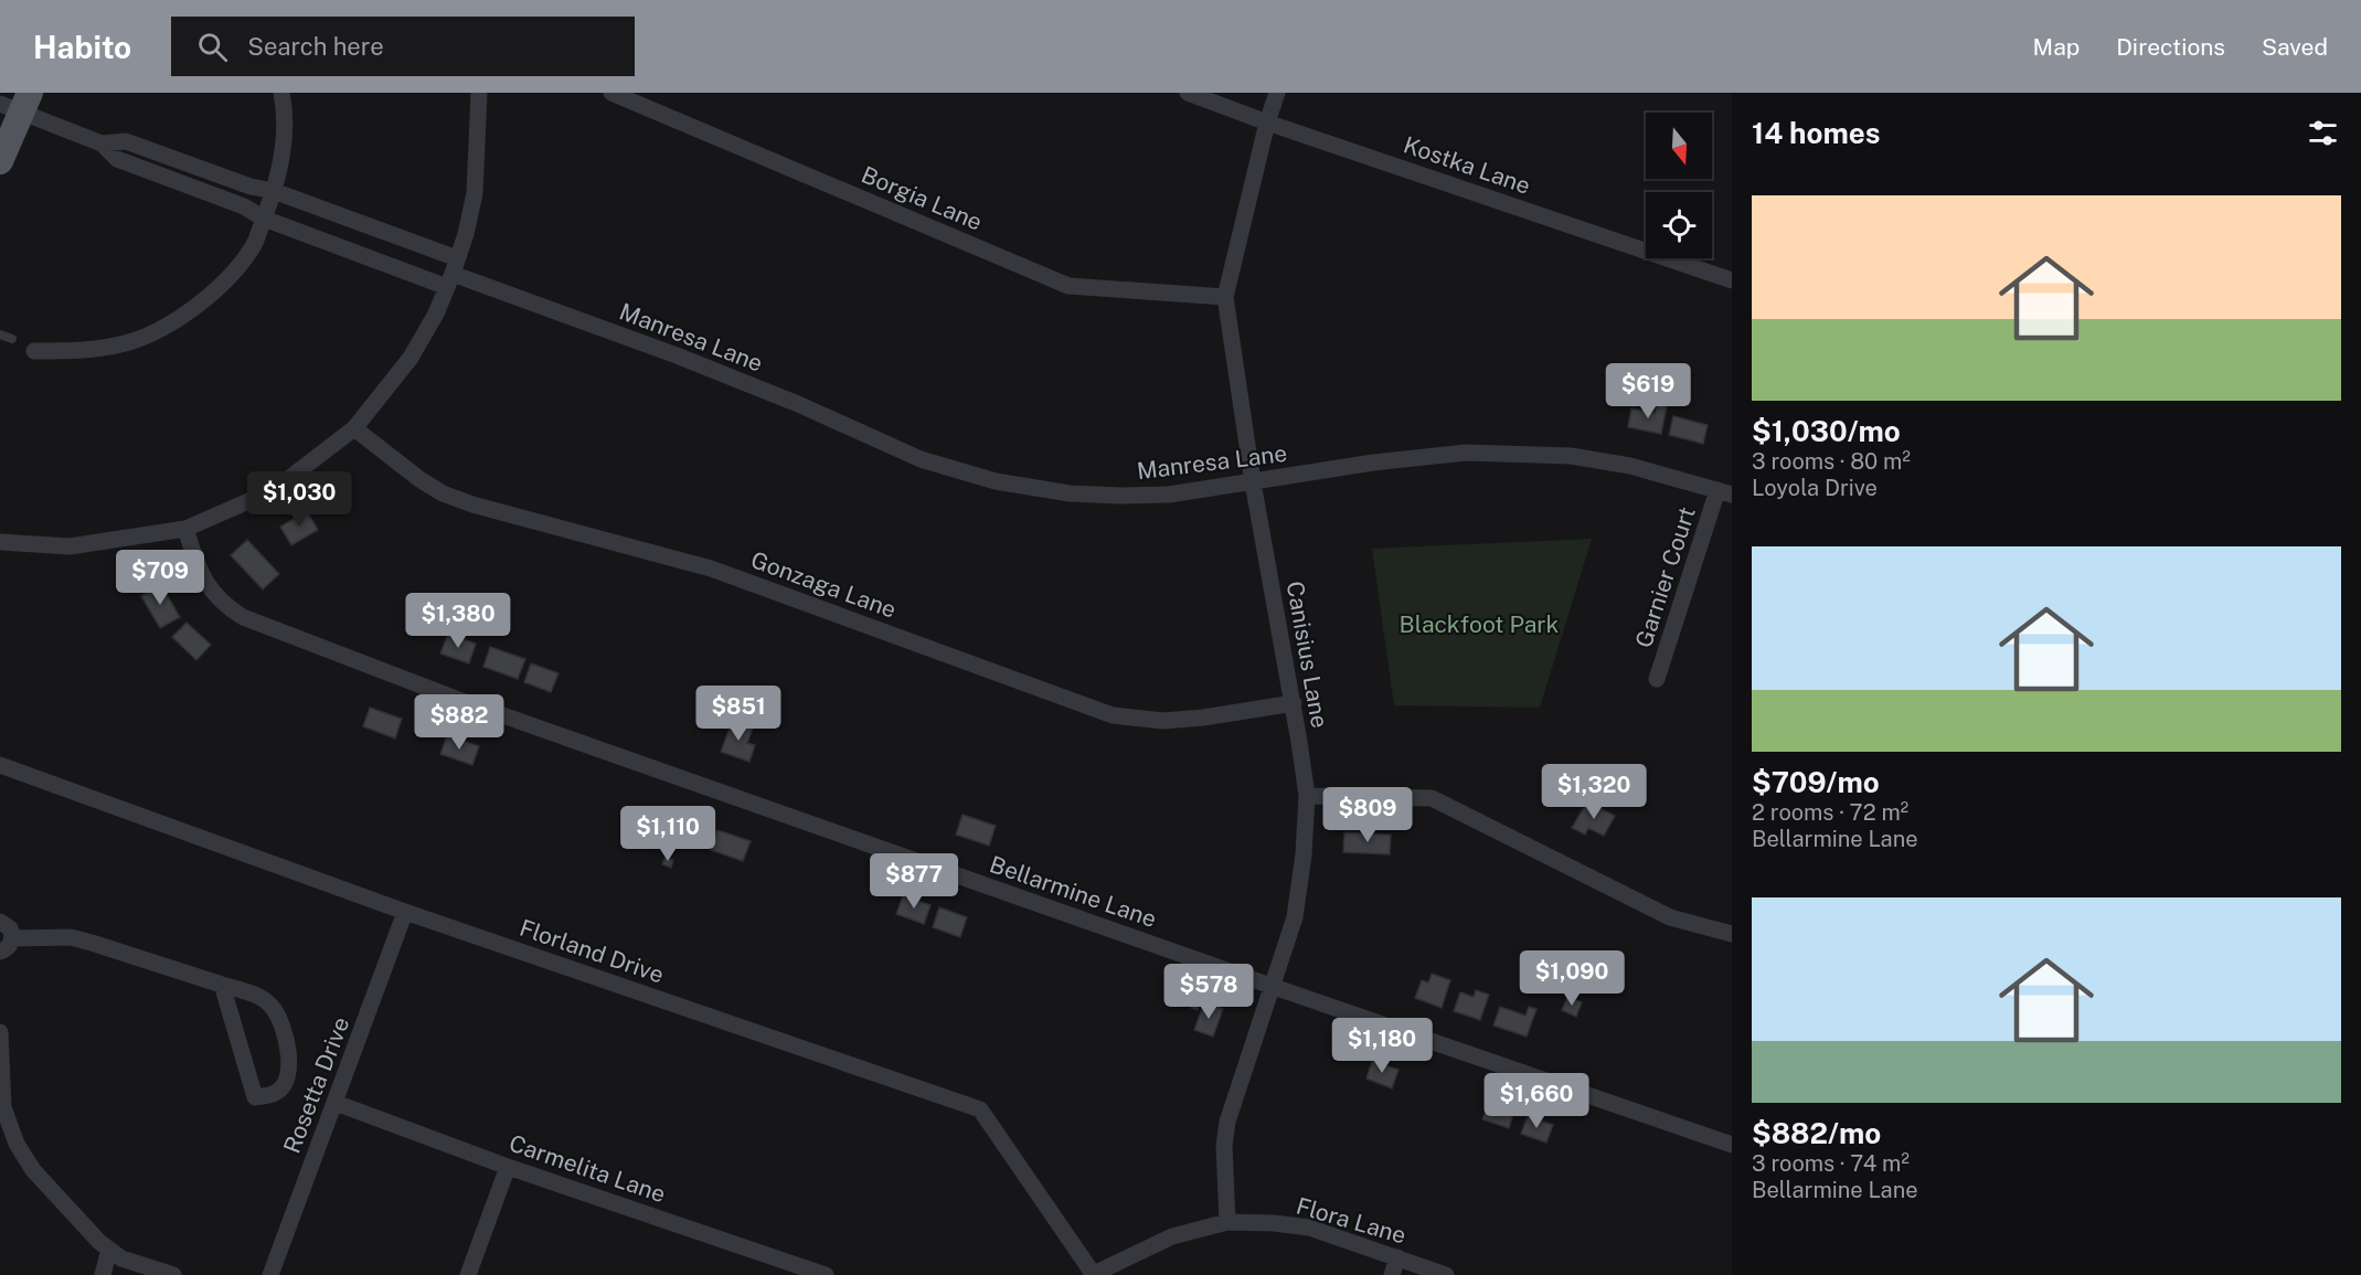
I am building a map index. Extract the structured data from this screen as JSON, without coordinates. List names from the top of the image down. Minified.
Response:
{"streets":{"street":["Kostka Lane","Borgia Lane","Manresa Lane","Garnier Court","Gonzaga Lane","Canisius Lane","Bellarmine Lane","Florland Drive","Rosetta Drive","Carmelita Lane","Flora Lane"]},"crossings":[["Kostka Lane","Canisius Lane"],["Borgia Lane","Canisius Lane"],["Manresa Lane","Garnier Court"],["Manresa Lane","Canisius Lane"],["Gonzaga Lane","Canisius Lane"],["Canisius Lane","Bellarmine Lane"],["Canisius Lane","Flora Lane"],["Florland Drive","Rosetta Drive"],["Florland Drive","Flora Lane"],["Rosetta Drive","Carmelita Lane"]],"parks":["Blackfoot Park"],"north":"bottom","page":{"header":"Habito","search":"Search here","nav":["Map","Directions","Saved"],"heading":"14 homes","list":[{"name":"$1,030/mo","note":"3 rooms · 80 m² · Loyola Drive"},{"name":"$709/mo","note":"2 rooms · 72 m² · Bellarmine Lane"},{"name":"$882/mo","note":"3 rooms · 74 m² · Bellarmine Lane"}],"price":["$619","$1,030","$709","$1,380","$851","$882","$1,320","$809","$1,110","$877","$1,090","$578","$1,180","$1,660"]}}
